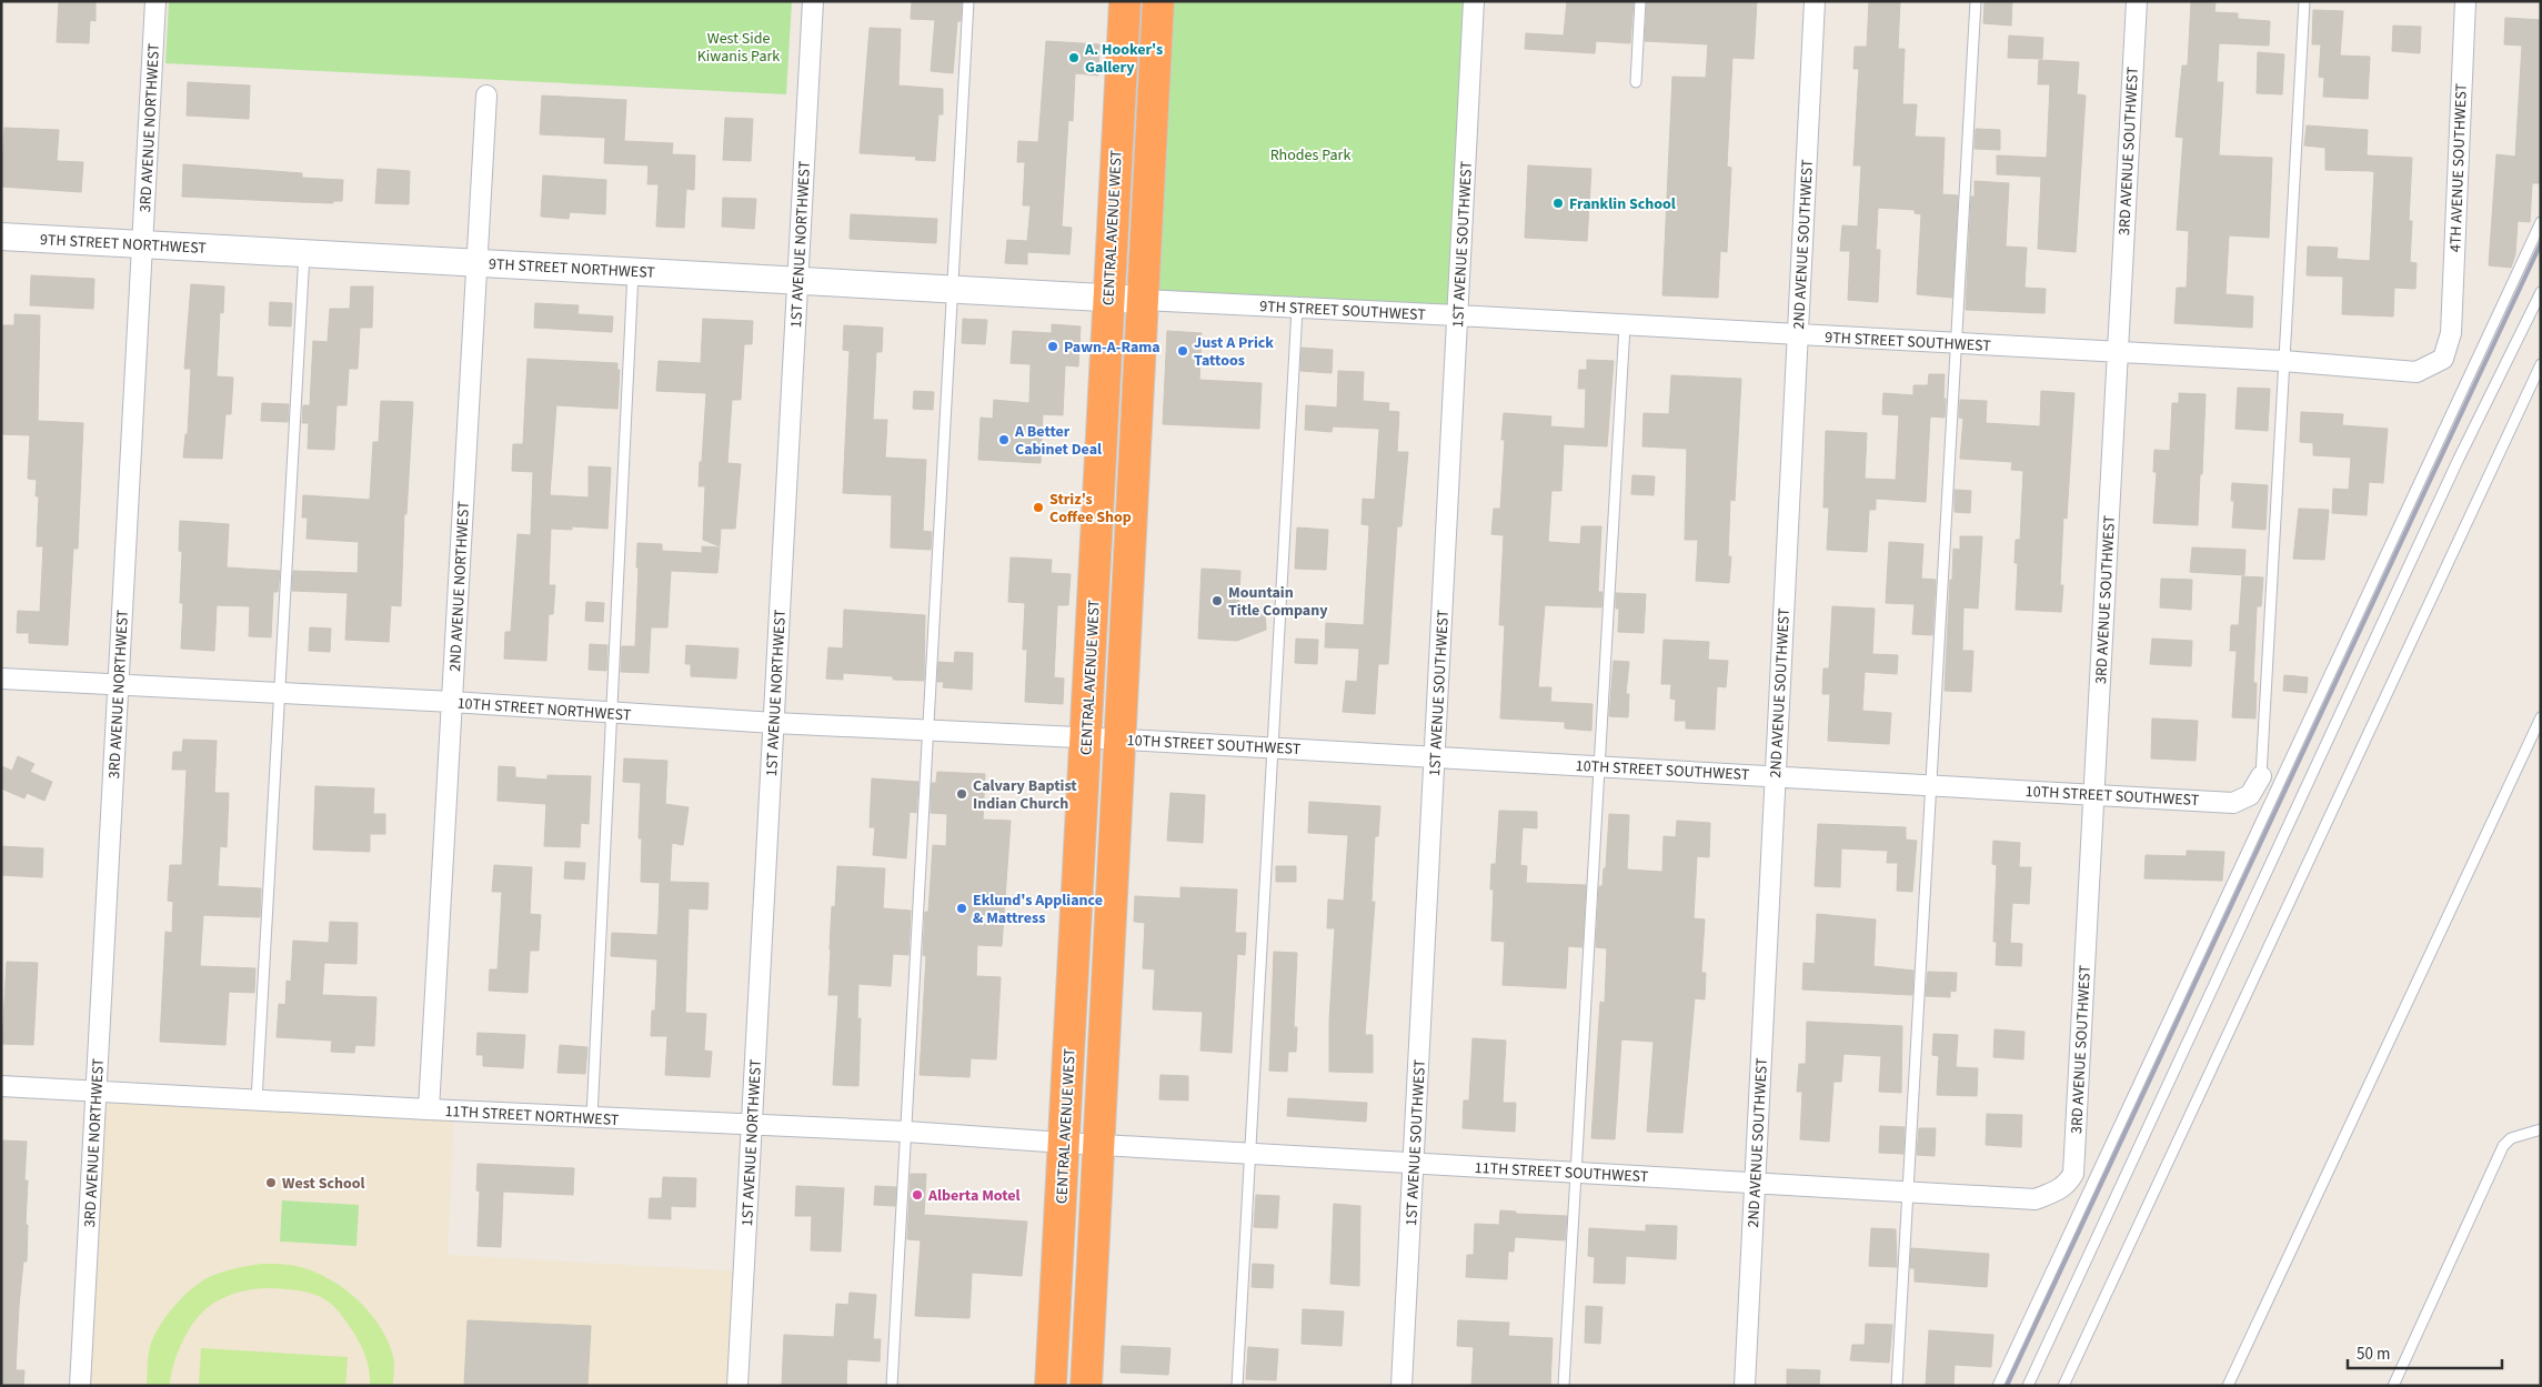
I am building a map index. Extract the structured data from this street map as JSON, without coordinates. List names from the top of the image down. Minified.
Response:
{"streets":{"highway":["CENTRAL AVENUE WEST"],"street":["3RD AVENUE NORTHWEST","3RD AVENUE SOUTHWEST","4TH AVENUE SOUTHWEST","9TH STREET NORTHWEST","1ST AVENUE NORTHWEST","1ST AVENUE SOUTHWEST","2ND AVENUE SOUTHWEST","9TH STREET SOUTHWEST","2ND AVENUE NORTHWEST","10TH STREET NORTHWEST","10TH STREET SOUTHWEST","11TH STREET NORTHWEST","11TH STREET SOUTHWEST"]},"crossings":[["3RD AVENUE NORTHWEST","9TH STREET NORTHWEST"],["3RD AVENUE NORTHWEST","10TH STREET NORTHWEST"],["3RD AVENUE NORTHWEST","11TH STREET NORTHWEST"],["3RD AVENUE SOUTHWEST","9TH STREET SOUTHWEST"],["3RD AVENUE SOUTHWEST","10TH STREET SOUTHWEST"],["3RD AVENUE SOUTHWEST","11TH STREET SOUTHWEST"],["4TH AVENUE SOUTHWEST","9TH STREET SOUTHWEST"],["CENTRAL AVENUE WEST","9TH STREET NORTHWEST"],["CENTRAL AVENUE WEST","10TH STREET NORTHWEST"],["CENTRAL AVENUE WEST","10TH STREET SOUTHWEST"],["CENTRAL AVENUE WEST","11TH STREET NORTHWEST"],["CENTRAL AVENUE WEST","11TH STREET SOUTHWEST"],["9TH STREET NORTHWEST","1ST AVENUE NORTHWEST"],["9TH STREET NORTHWEST","9TH STREET SOUTHWEST"],["9TH STREET NORTHWEST","2ND AVENUE NORTHWEST"],["1ST AVENUE NORTHWEST","10TH STREET NORTHWEST"],["1ST AVENUE NORTHWEST","11TH STREET NORTHWEST"],["1ST AVENUE SOUTHWEST","9TH STREET SOUTHWEST"],["1ST AVENUE SOUTHWEST","10TH STREET SOUTHWEST"],["1ST AVENUE SOUTHWEST","11TH STREET SOUTHWEST"],["2ND AVENUE SOUTHWEST","9TH STREET SOUTHWEST"],["2ND AVENUE SOUTHWEST","10TH STREET SOUTHWEST"],["2ND AVENUE SOUTHWEST","11TH STREET SOUTHWEST"],["2ND AVENUE NORTHWEST","10TH STREET NORTHWEST"],["2ND AVENUE NORTHWEST","11TH STREET NORTHWEST"],["10TH STREET NORTHWEST","10TH STREET SOUTHWEST"],["11TH STREET NORTHWEST","11TH STREET SOUTHWEST"]],"parks":["West Side Kiwanis Park","Rhodes Park"],"places":["A. Hooker's Gallery","Franklin School","Pawn-A-Rama","Just A Prick Tattoos","A Better Cabinet Deal","Striz's Coffee Shop","Mountain Title Company","Calvary Baptist Indian Church","Eklund's Appliance & Mattress","West School","Alberta Motel"],"scale_bar":"50 m"}
